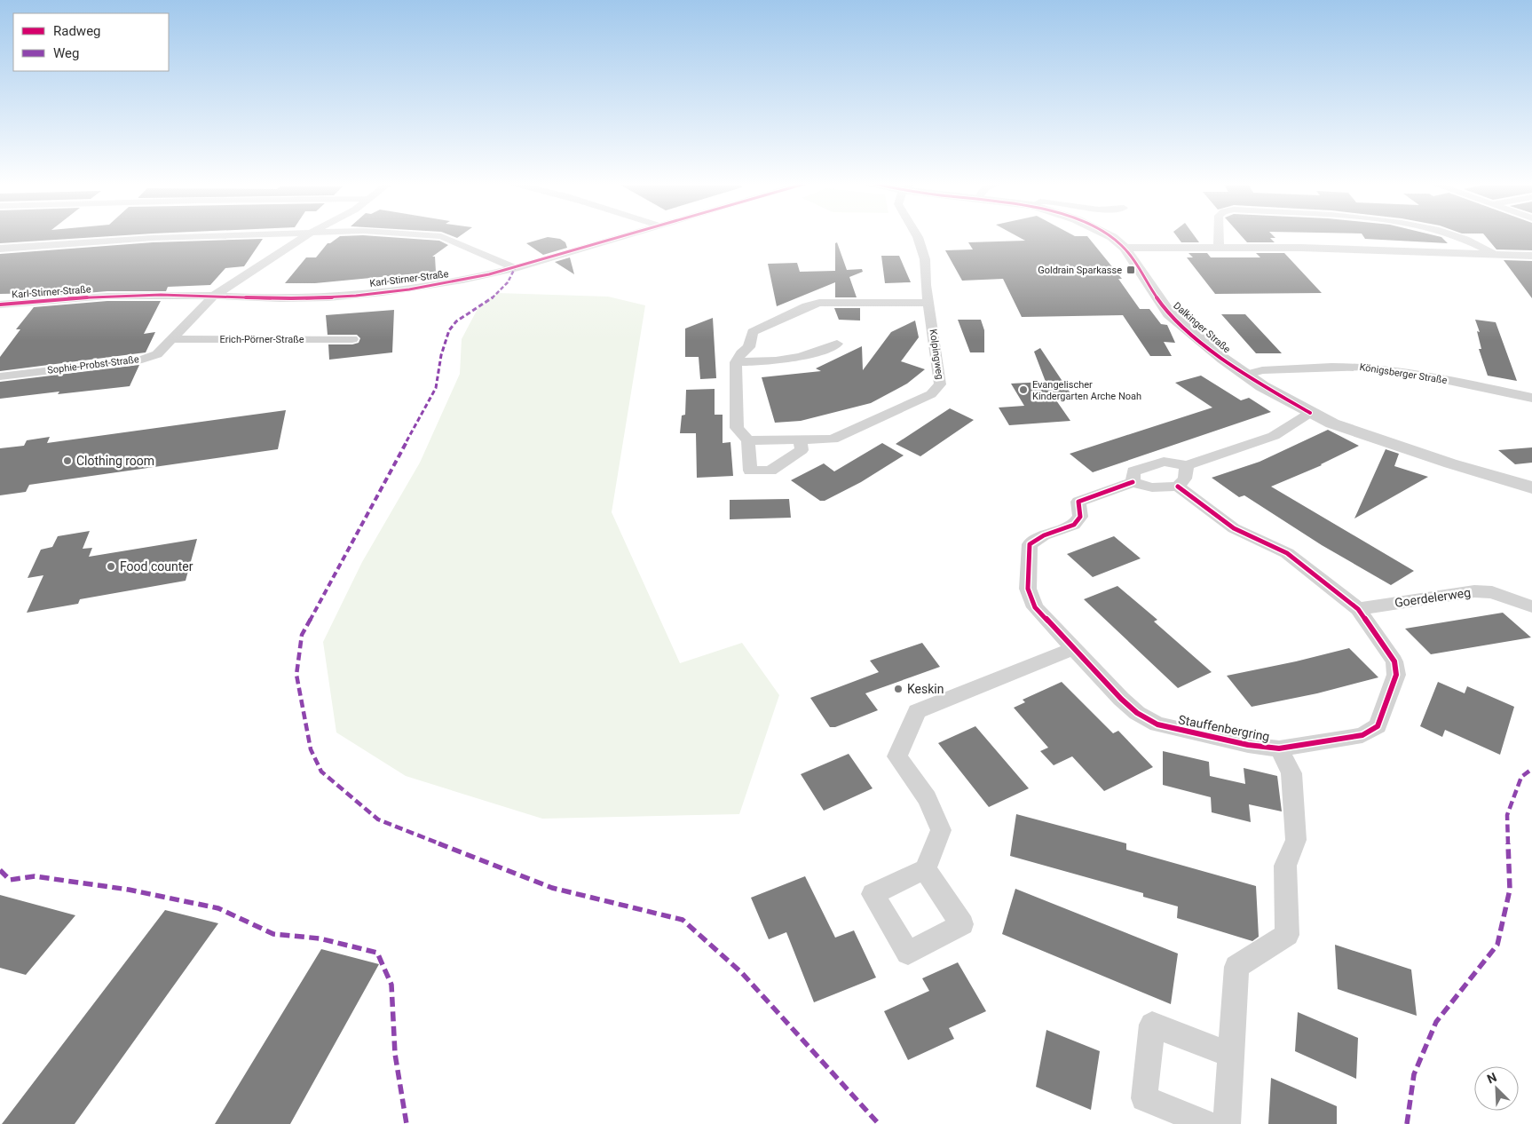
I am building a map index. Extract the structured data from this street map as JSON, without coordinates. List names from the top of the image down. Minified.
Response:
{"streets":{"street":["Karl-Stirner-Straße","Dalkinger Straße","Erich-Pörner-Straße","Kolpingweg","Sophie-Probst-Straße","Königsberger Straße","Goerdelerweg","Stauffenbergring"]},"crossings":[["Karl-Stirner-Straße","Sophie-Probst-Straße"],["Dalkinger Straße","Königsberger Straße"],["Erich-Pörner-Straße","Sophie-Probst-Straße"],["Goerdelerweg","Stauffenbergring"]],"places":{"transit":["Goldrain Sparkasse"],"other":["Evangelischer Kindergarten Arche Noah","Clothing room","Food counter","Keskin"]},"legend":["Radweg","Weg"],"north":"top left"}
